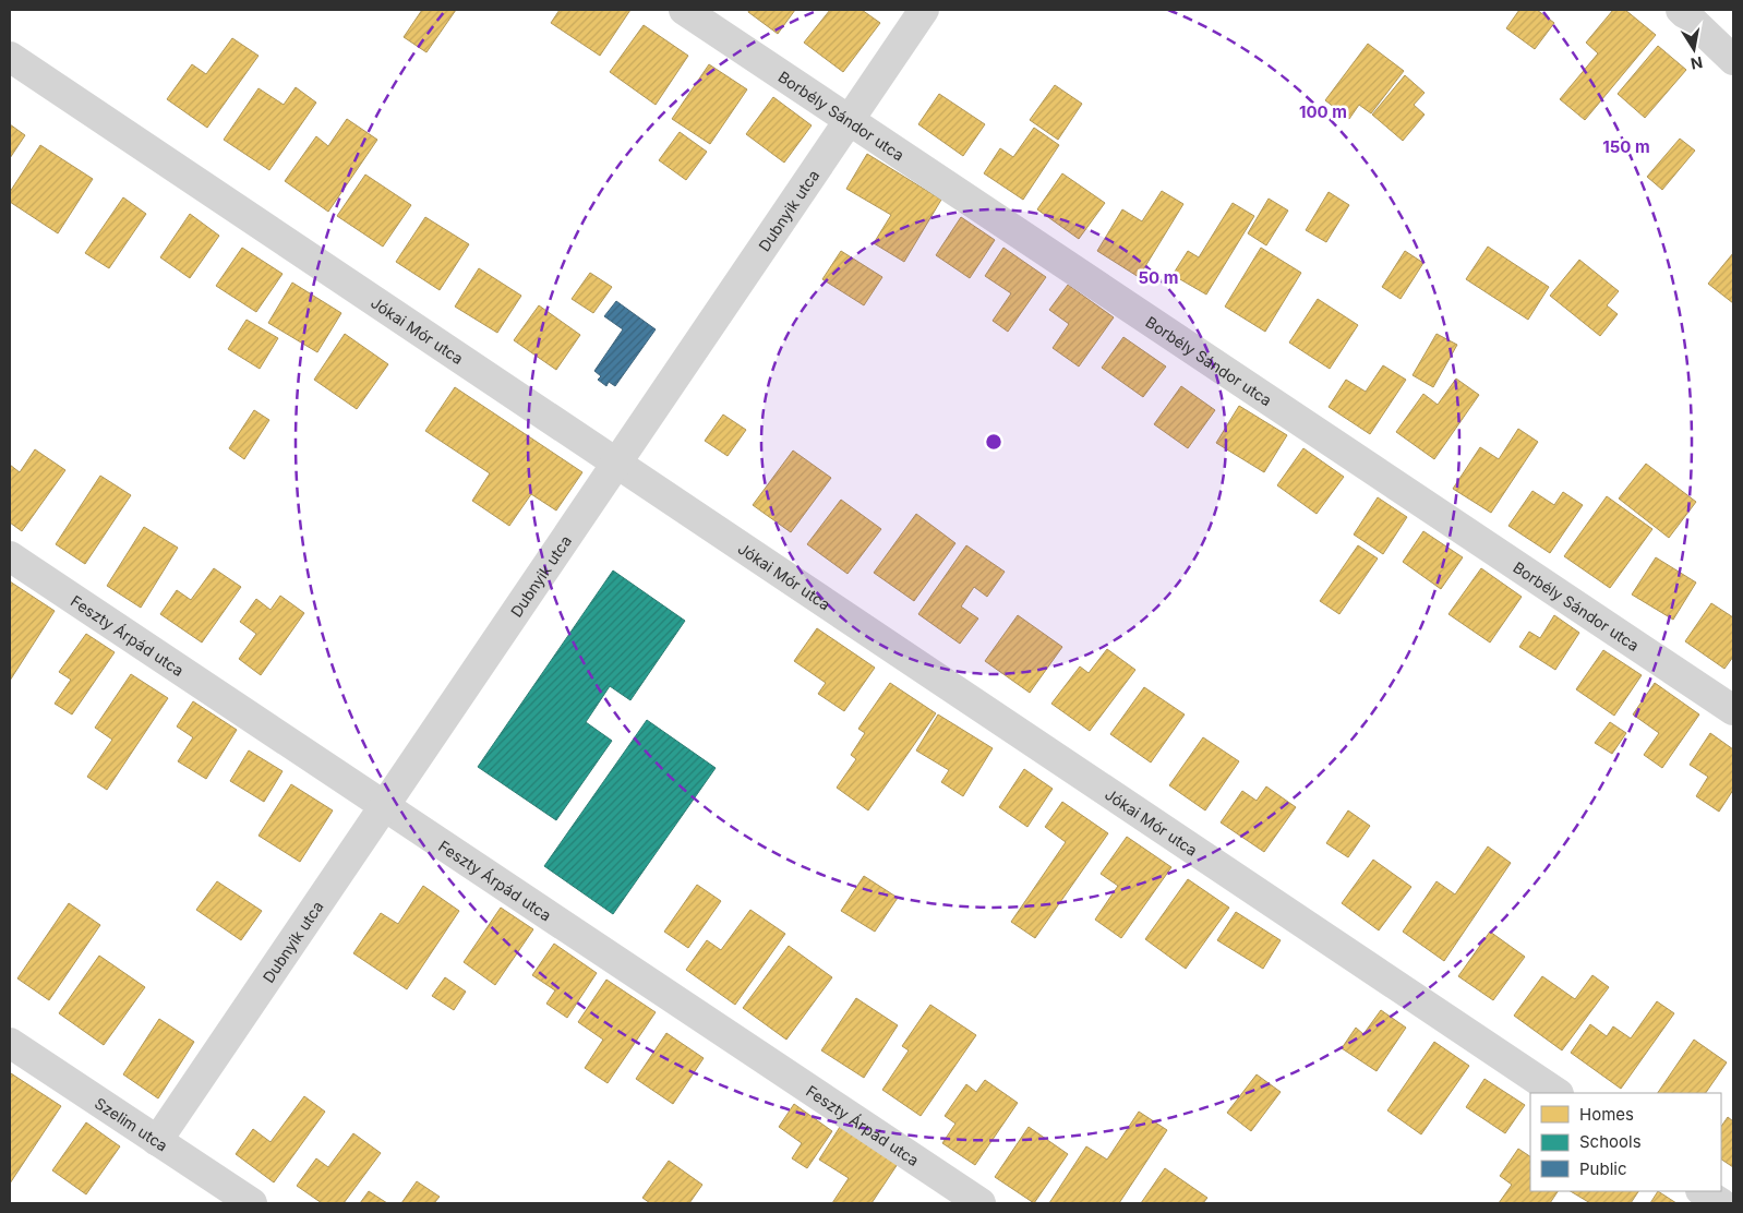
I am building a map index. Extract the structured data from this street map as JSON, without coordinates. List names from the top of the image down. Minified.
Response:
{"streets":{"street":["Borbély Sándor utca","Dubnyik utca","Jókai Mór utca","Feszty Árpád utca","Szelim utca"]},"crossings":[["Borbély Sándor utca","Dubnyik utca"],["Dubnyik utca","Jókai Mór utca"],["Dubnyik utca","Feszty Árpád utca"],["Dubnyik utca","Szelim utca"]],"legend":["Homes","Schools","Public"],"north":"bottom","rings":["100 m","150 m","50 m"]}
